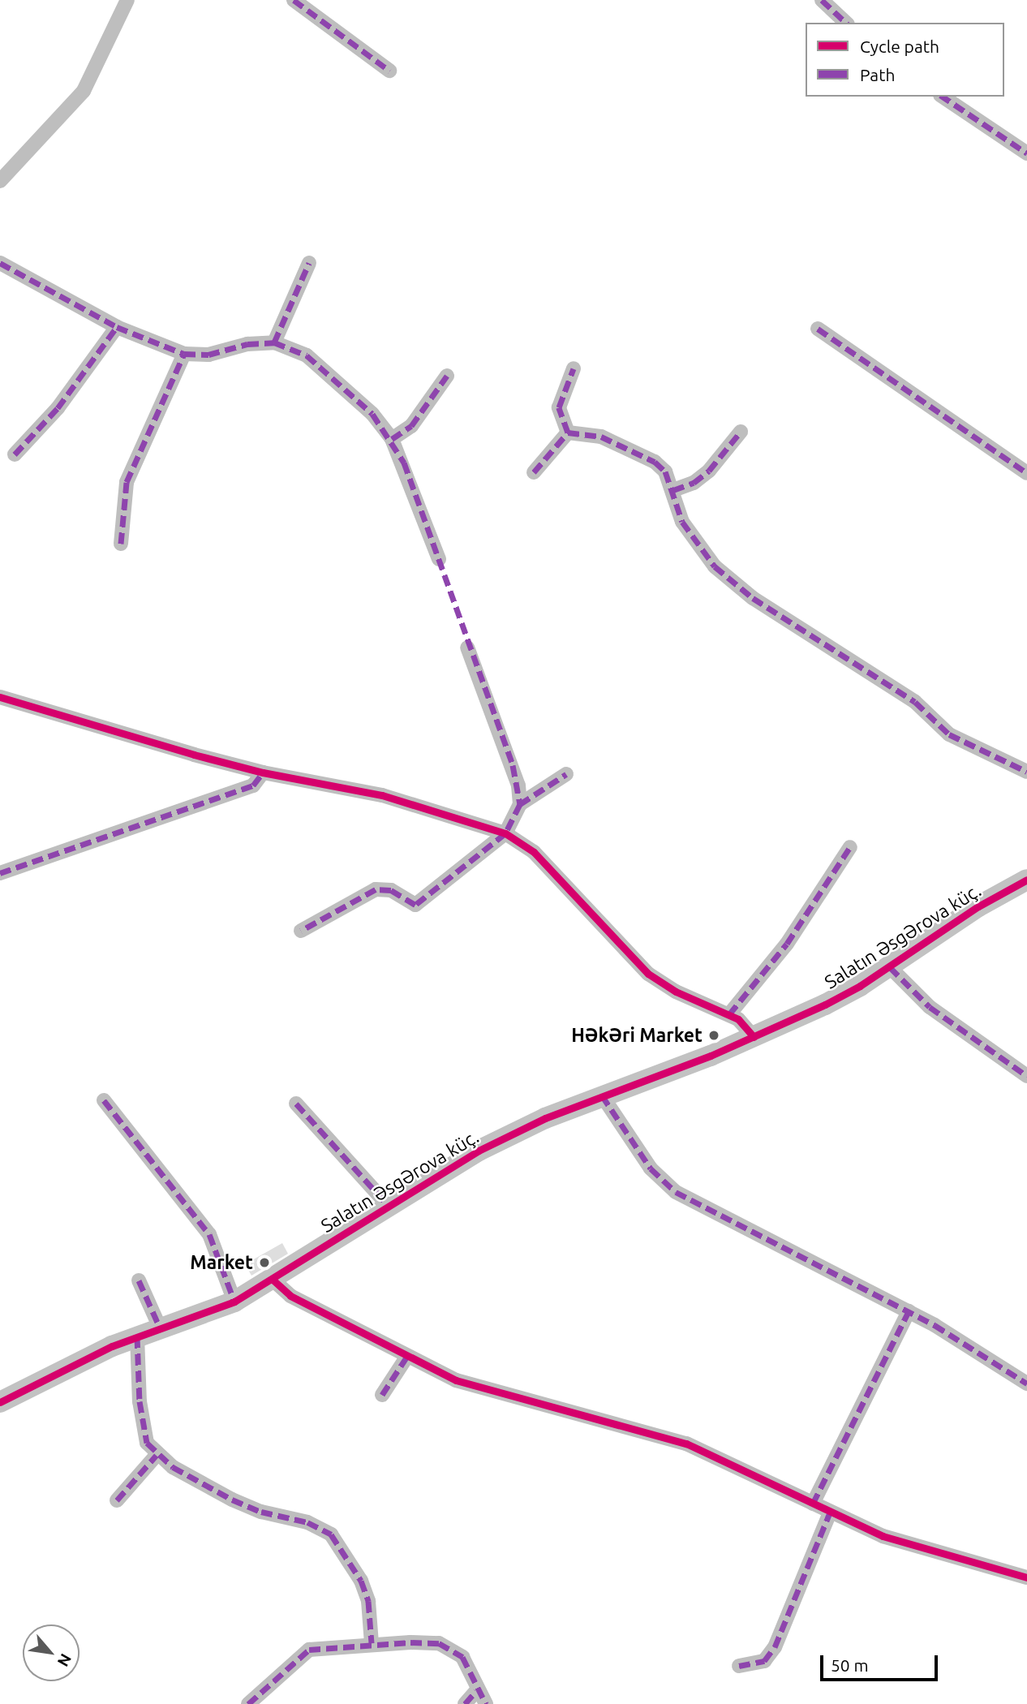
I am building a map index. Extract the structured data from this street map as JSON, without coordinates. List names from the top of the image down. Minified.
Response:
{"streets":{"street":["Salatın Əsgərova küç."]},"places":["Həkəri Market","Market"],"legend":["Cycle path","Path"],"scale_bar":"50 m","north":"bottom right"}
